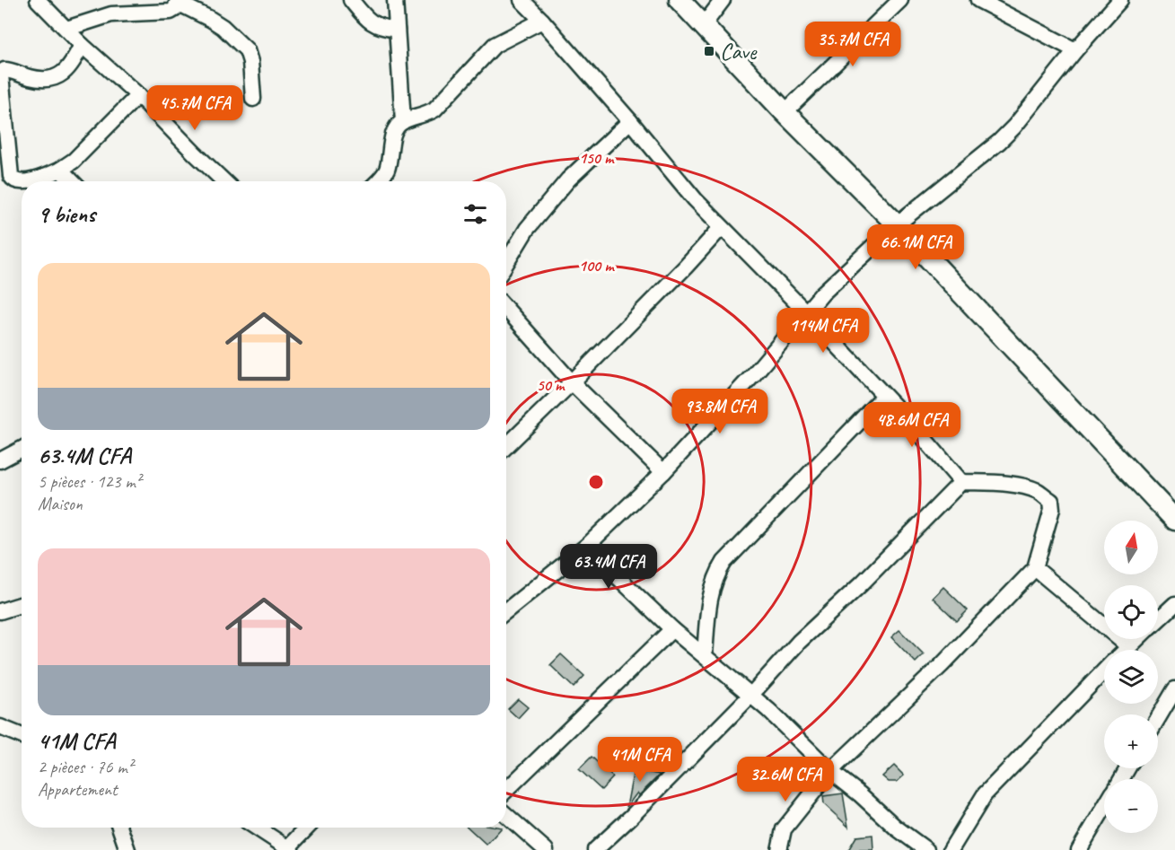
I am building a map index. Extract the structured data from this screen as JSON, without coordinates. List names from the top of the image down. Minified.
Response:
{"places":{"transit":["Cave"]},"north":"top","page":{"price":["35.7M CFA","45.7M CFA","66.1M CFA","114M CFA","93.8M CFA","48.6M CFA","63.4M CFA","41M CFA","32.6M CFA"],"heading":"9 biens","list":[{"name":"63.4M CFA","note":"5 pièces · 123 m² · Maison"},{"name":"41M CFA","note":"2 pièces · 76 m² · Appartement"}],"map_buttons":["+","−"]},"rings":["150 m","100 m","50 m"]}
